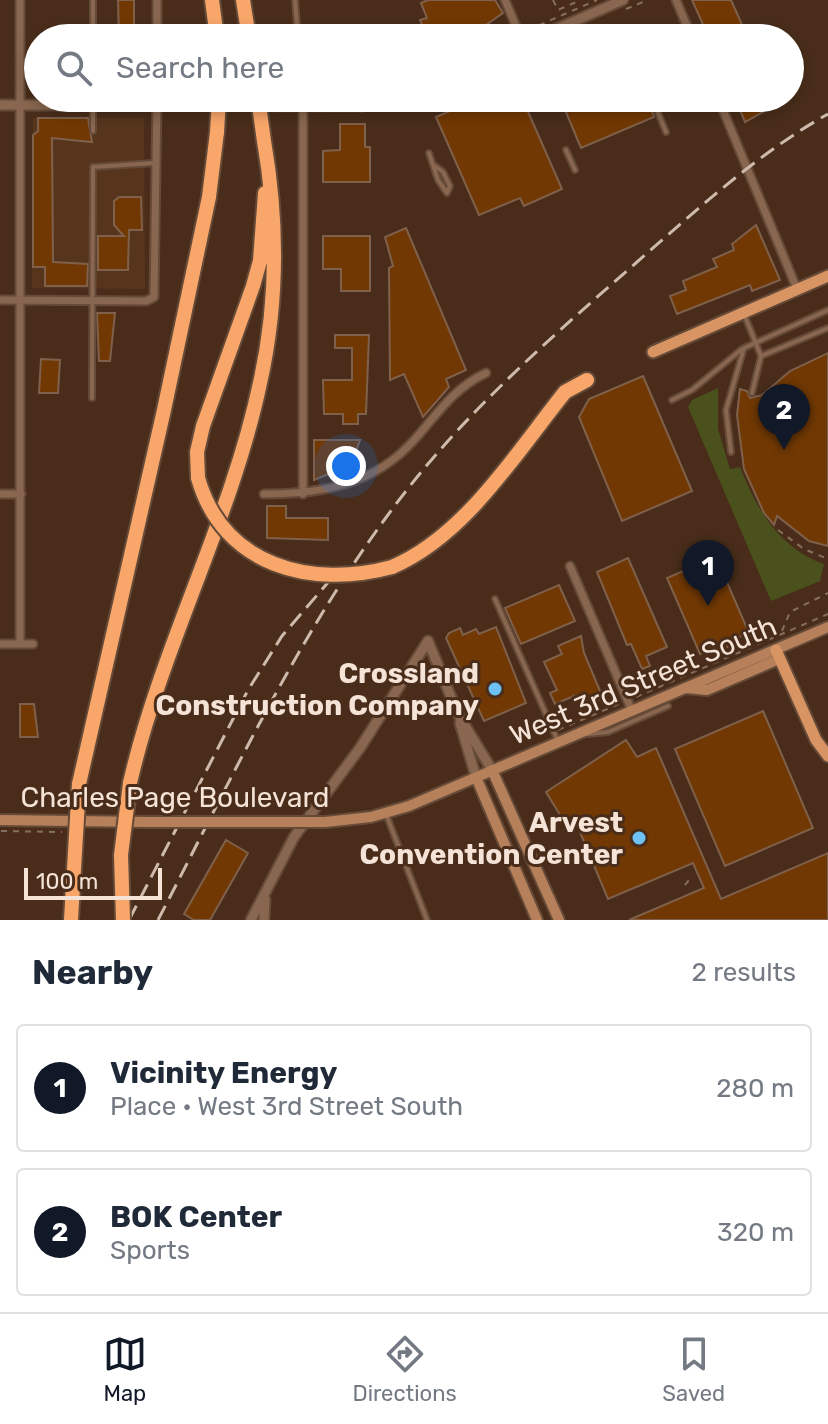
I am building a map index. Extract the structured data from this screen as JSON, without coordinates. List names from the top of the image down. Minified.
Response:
{"streets":{"main road":["West 3rd Street South","Charles Page Boulevard"]},"crossings":[["West 3rd Street South","Charles Page Boulevard"]],"places":["Crossland Construction Company","Arvest Convention Center"],"scale_bar":"100 m","page":{"search":"Search here","pins":["2","1"],"scale":"100 m","heading":["Nearby","2 results"],"list":[{"mark":"1","name":"Vicinity Energy","note":"Place · West 3rd Street South","value":"280 m"},{"mark":"2","name":"BOK Center","note":"Sports","value":"320 m"}],"nav":["Map","Directions","Saved"]}}
